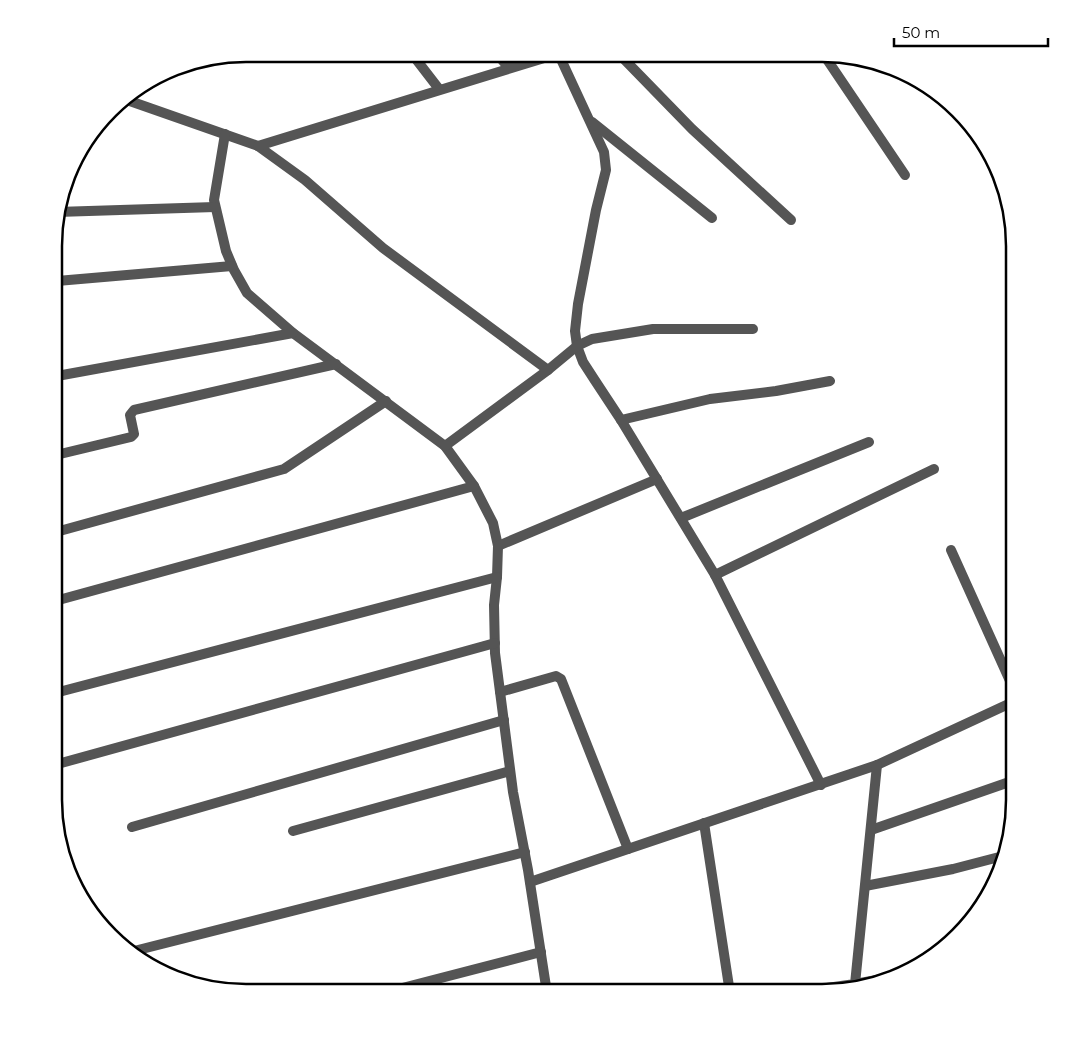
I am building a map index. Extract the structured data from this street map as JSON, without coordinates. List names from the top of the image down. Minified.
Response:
{"scale_bar":"50 m"}
